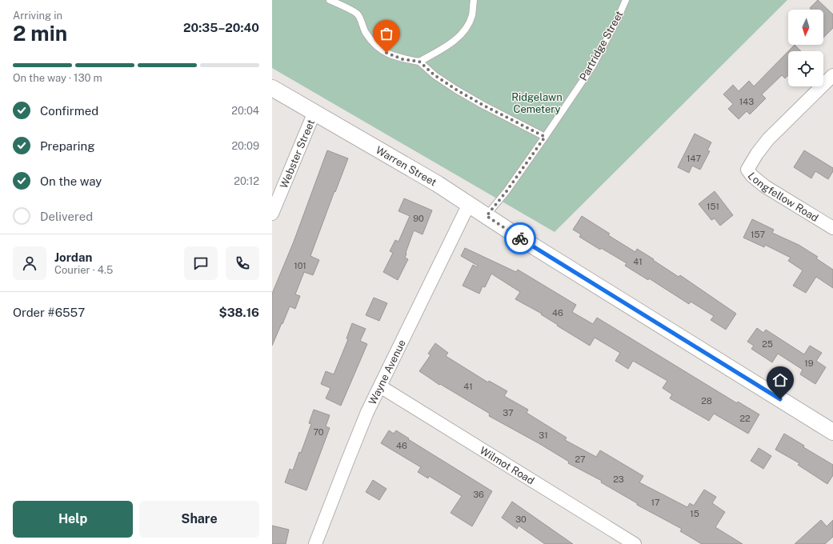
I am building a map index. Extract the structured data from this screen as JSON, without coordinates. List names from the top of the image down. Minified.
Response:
{"streets":{"street":["Webster Street","Warren Street","Longfellow Road","Wayne Avenue","Wilmot Road"],"lane":["Partridge Street"]},"crossings":[["Partridge Street","Warren Street"],["Webster Street","Warren Street"],["Warren Street","Wayne Avenue"],["Wayne Avenue","Wilmot Road"]],"parks":["Ridgelawn Cemetery"],"house_numbers":["143","147","151","90","157","41","101","46","25","19","41","28","37","22","70","31","46","27","23","36","17","15","30"],"north":"bottom","page":{"heading":["2 min","Arriving in","20:35–20:40"],"panel":["Jordan","Courier · 4.5","Order #6557","$38.16"],"bar":"On the way · 130 m","list":[["Confirmed","20:04"],["Preparing","20:09"],["On the way","20:12"],"Delivered"],"buttons":["Help","Share"]}}
